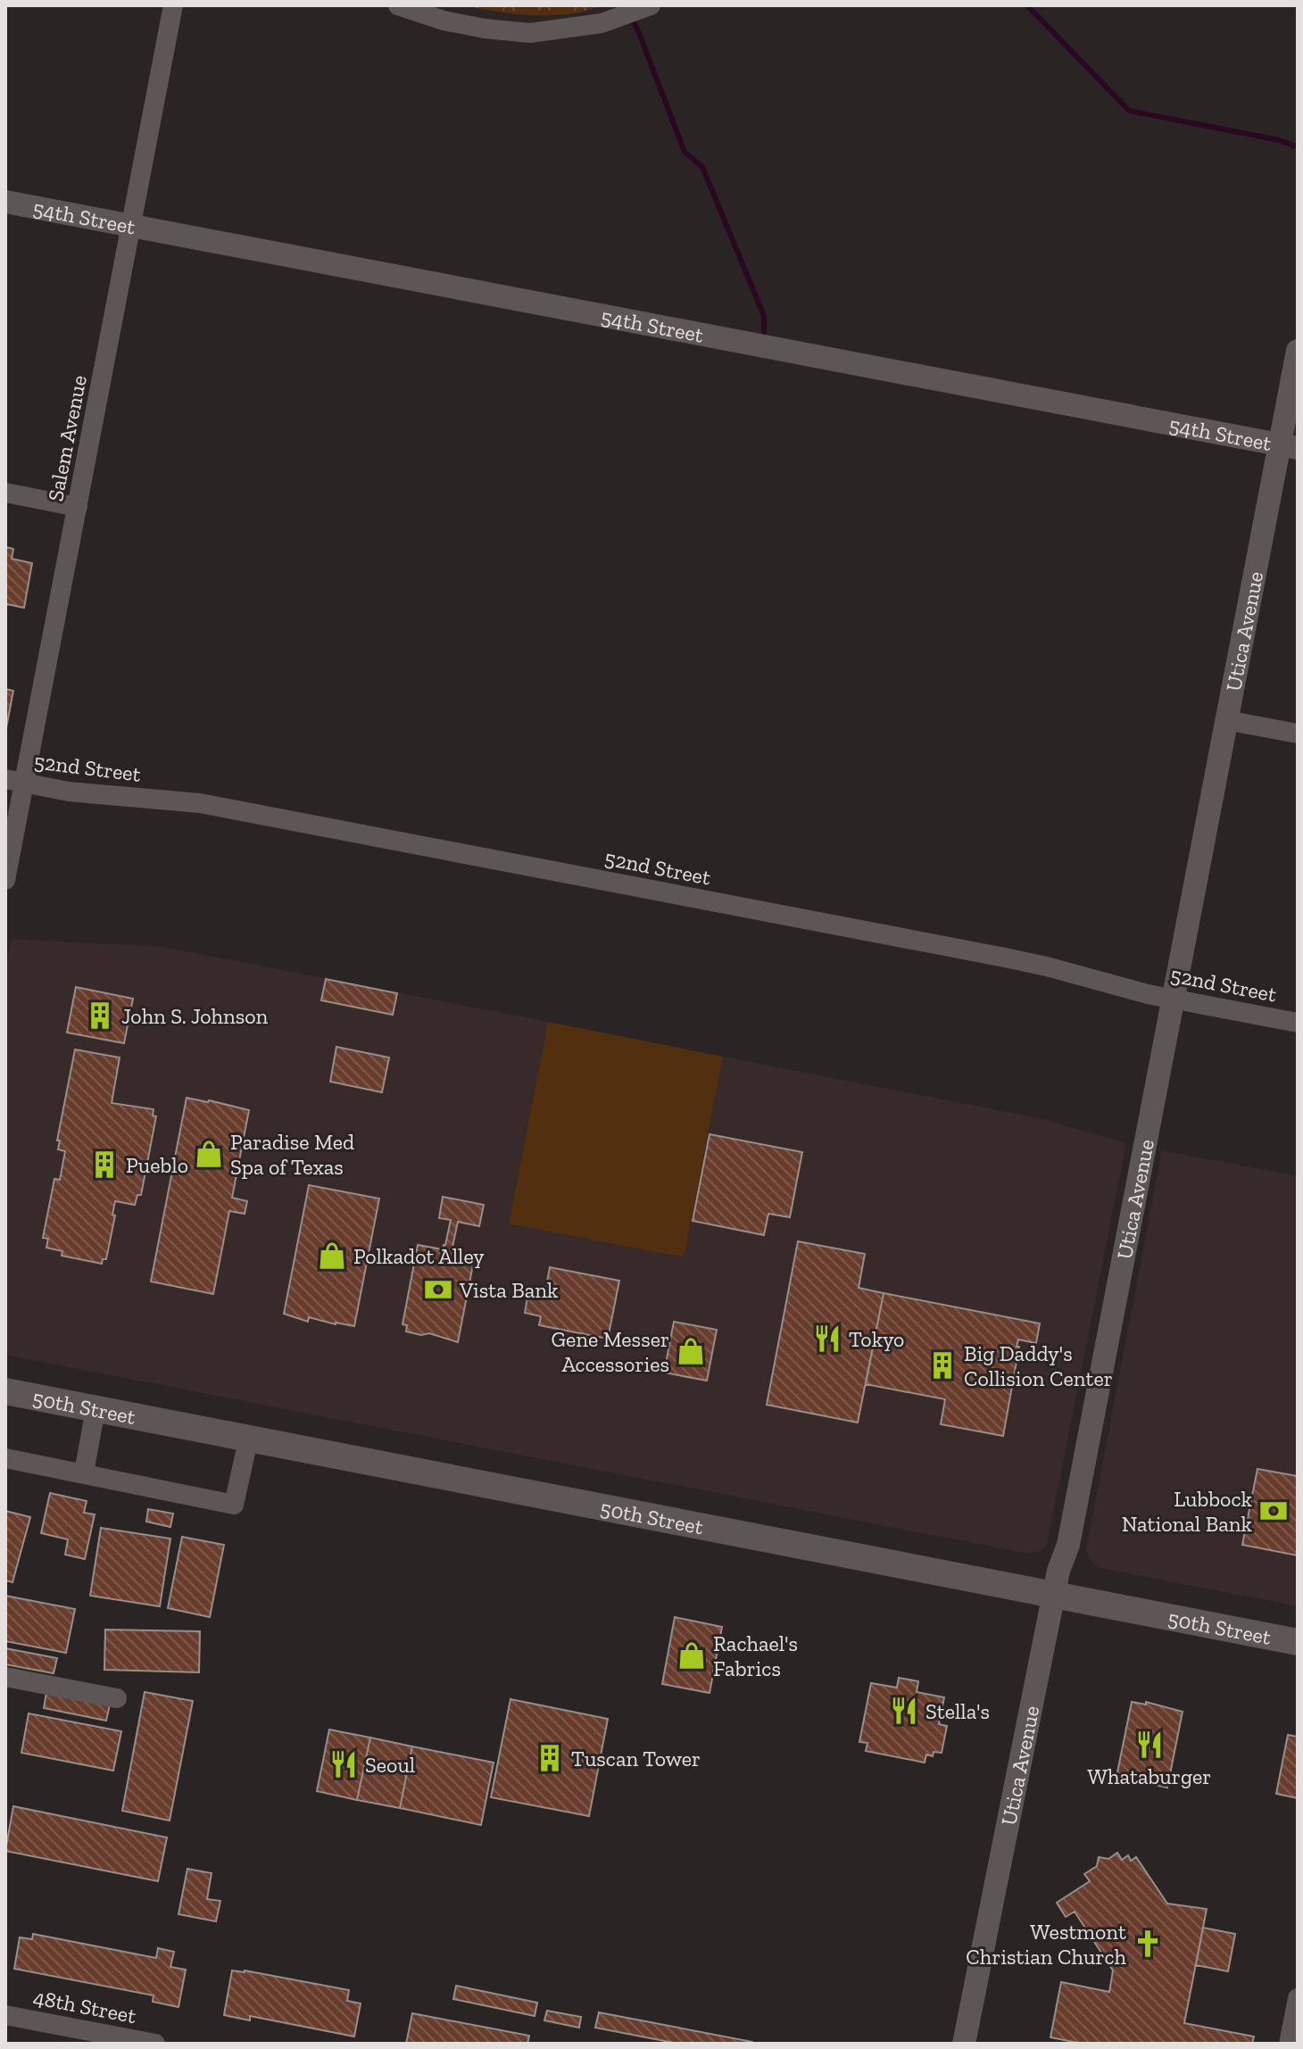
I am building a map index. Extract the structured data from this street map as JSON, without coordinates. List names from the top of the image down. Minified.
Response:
{"streets":{"main road":["50th Street"],"street":["54th Street","Salem Avenue","Utica Avenue","52nd Street","48th Street"]},"crossings":[["54th Street","Salem Avenue"],["54th Street","Utica Avenue"],["Salem Avenue","52nd Street"],["Utica Avenue","52nd Street"],["Utica Avenue","50th Street"]],"places":{"building":["John S. Johnson","Pueblo","Big Daddy's Collision Center","Tuscan Tower"],"shop":["Paradise Med Spa of Texas","Polkadot Alley","Gene Messer Accessories","Rachael's Fabrics"],"bank":["Vista Bank","Lubbock National Bank"],"restaurant":["Tokyo","Stella's","Whataburger","Seoul"],"church":["Westmont Christian Church"]}}
